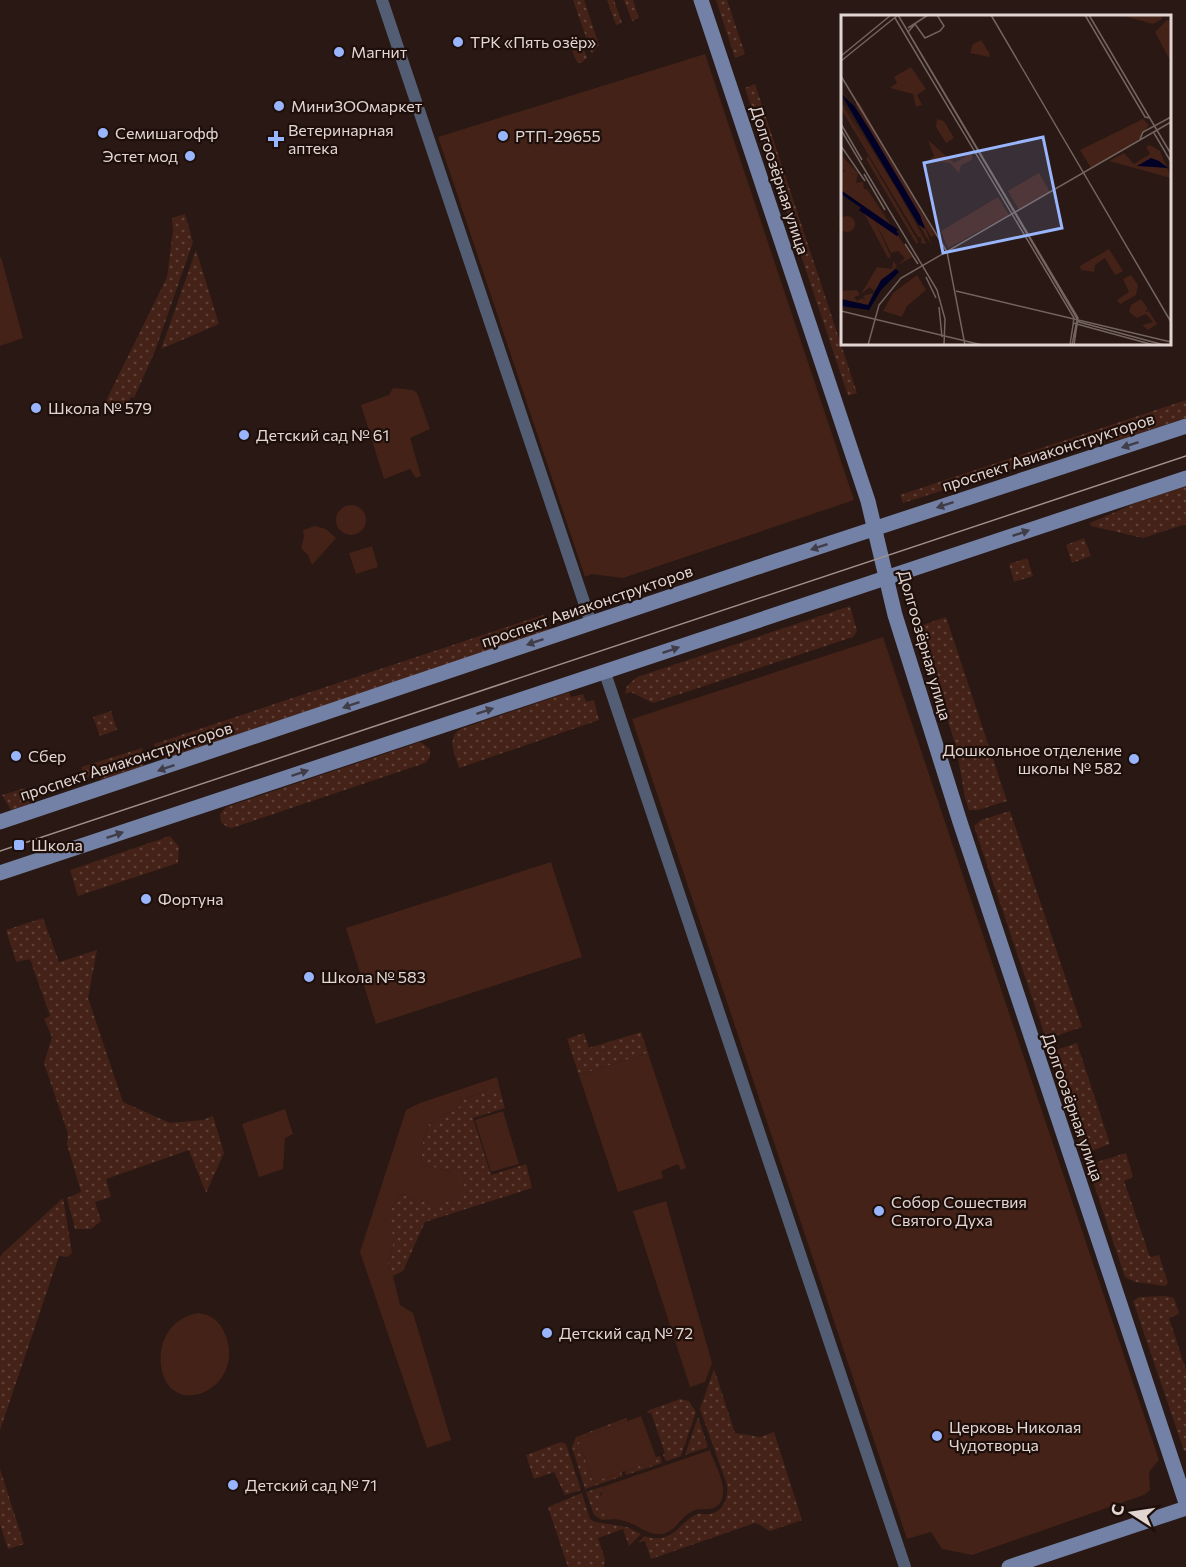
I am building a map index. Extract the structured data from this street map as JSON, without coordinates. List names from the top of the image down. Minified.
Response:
{"streets":{"street":["Долгоозёрная улица","проспект Авиаконструкторов"]},"crossings":[["Долгоозёрная улица","проспект Авиаконструкторов"]],"places":{"other":["ТРК «Пять озёр»","Магнит","МиниЗООмаркет","Семишагофф","РТП-29655","Эстет мод","Школа № 579","Детский сад № 61","Сбер","Дошкольное отделение школы № 582","Фортуна","Школа № 583","Собор Сошествия Святого Духа","Детский сад № 72","Церковь Николая Чудотворца","Детский сад № 71"],"health":["Ветеринарная аптека"],"transit":["Школа"]},"north":"left"}
